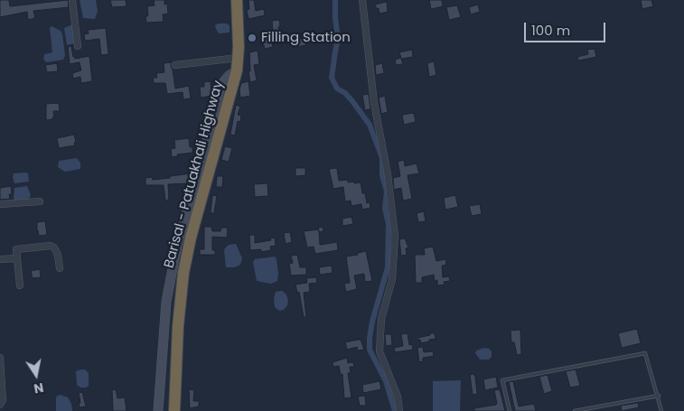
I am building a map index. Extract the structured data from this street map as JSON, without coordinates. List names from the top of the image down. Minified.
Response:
{"streets":{"highway":["Barisal - Patuakhali Highway"]},"places":["Filling Station"],"scale_bar":"100 m","north":"bottom"}
